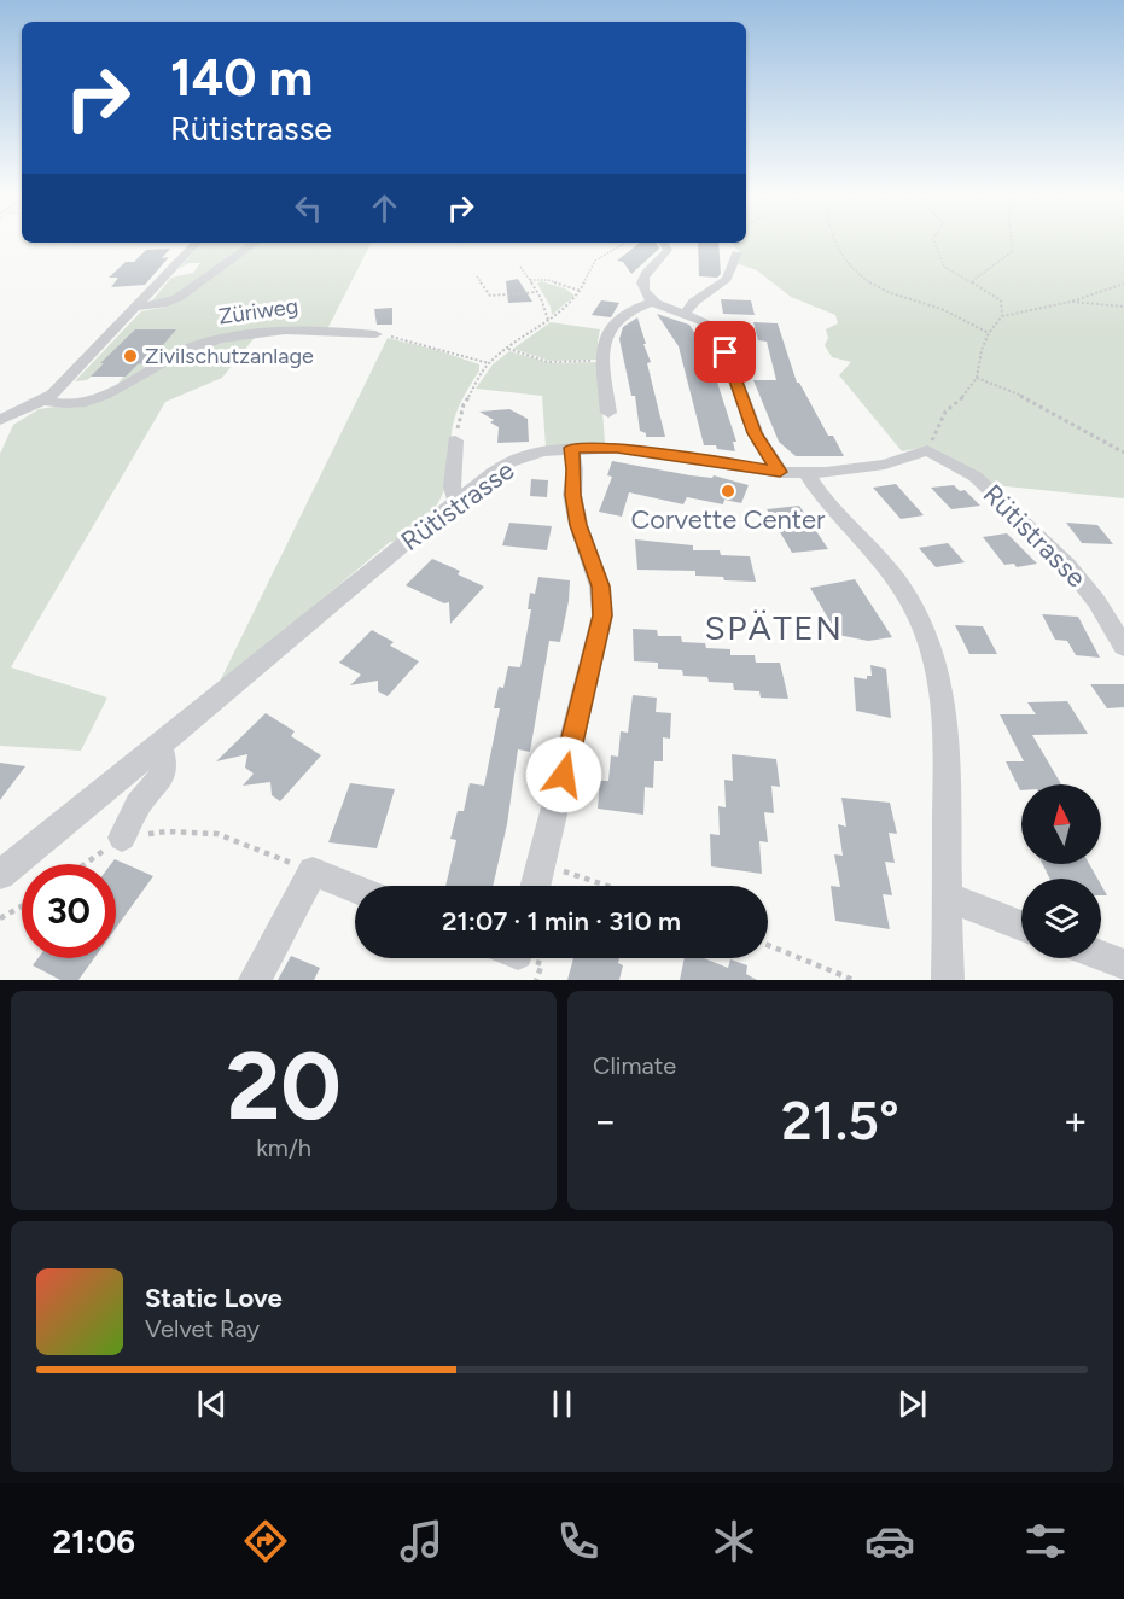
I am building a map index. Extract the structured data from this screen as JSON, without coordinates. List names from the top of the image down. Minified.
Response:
{"streets":{"street":["Züriweg","Rütistrasse"]},"districts":["SPÄTEN"],"places":["Zivilschutzanlage","Corvette Center"],"north":"top","page":{"turn":["140 m","Rütistrasse"],"limit":"30","trip":"21:07 · 1 min · 310 m","tile":[["20","km/h"],"Climate"],"heat":["−","21.5°","+"],"song":["Static Love","Velvet Ray"],"tabs":"21:06"}}
